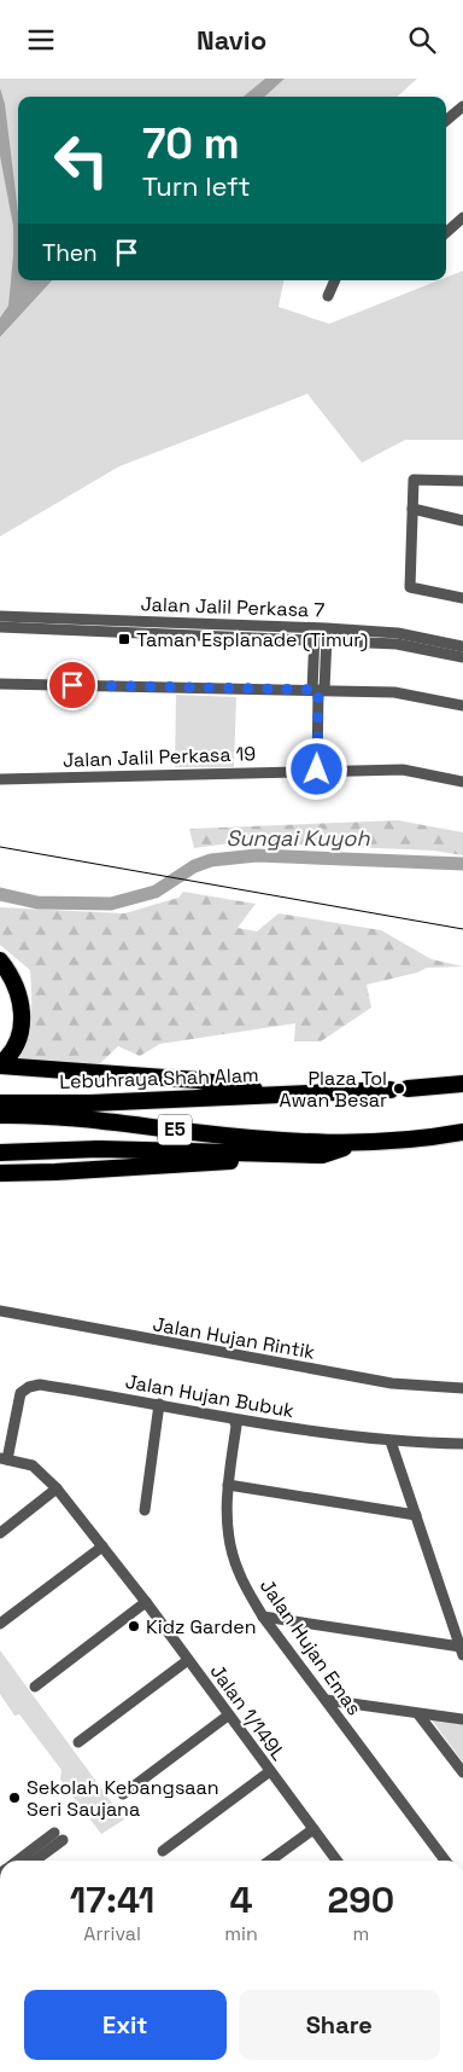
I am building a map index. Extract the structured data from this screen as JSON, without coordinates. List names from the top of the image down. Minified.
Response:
{"streets":{"highway":["Lebuhraya Shah Alam","E5"],"street":["Jalan Jalil Perkasa 7","Jalan Jalil Perkasa 19","Jalan Hujan Rintik","Jalan Hujan Bubuk","Jalan Hujan Emas","Jalan 1/149L"]},"crossings":[["Jalan Hujan Bubuk","Jalan Hujan Emas"],["Jalan Hujan Bubuk","Jalan 1/149L"]],"water":["Sungai Kuyoh"],"places":{"transit":["Taman Esplanade (Timur)"],"other":["Plaza Tol Awan Besar","Kidz Garden","Sekolah Kebangsaan Seri Saujana"]},"page":{"header":"Navio","turn":["70 m","Turn left"],"then":"Then","eta":["17:41","Arrival","4","min","290","m"],"buttons":["Exit","Share"]}}
